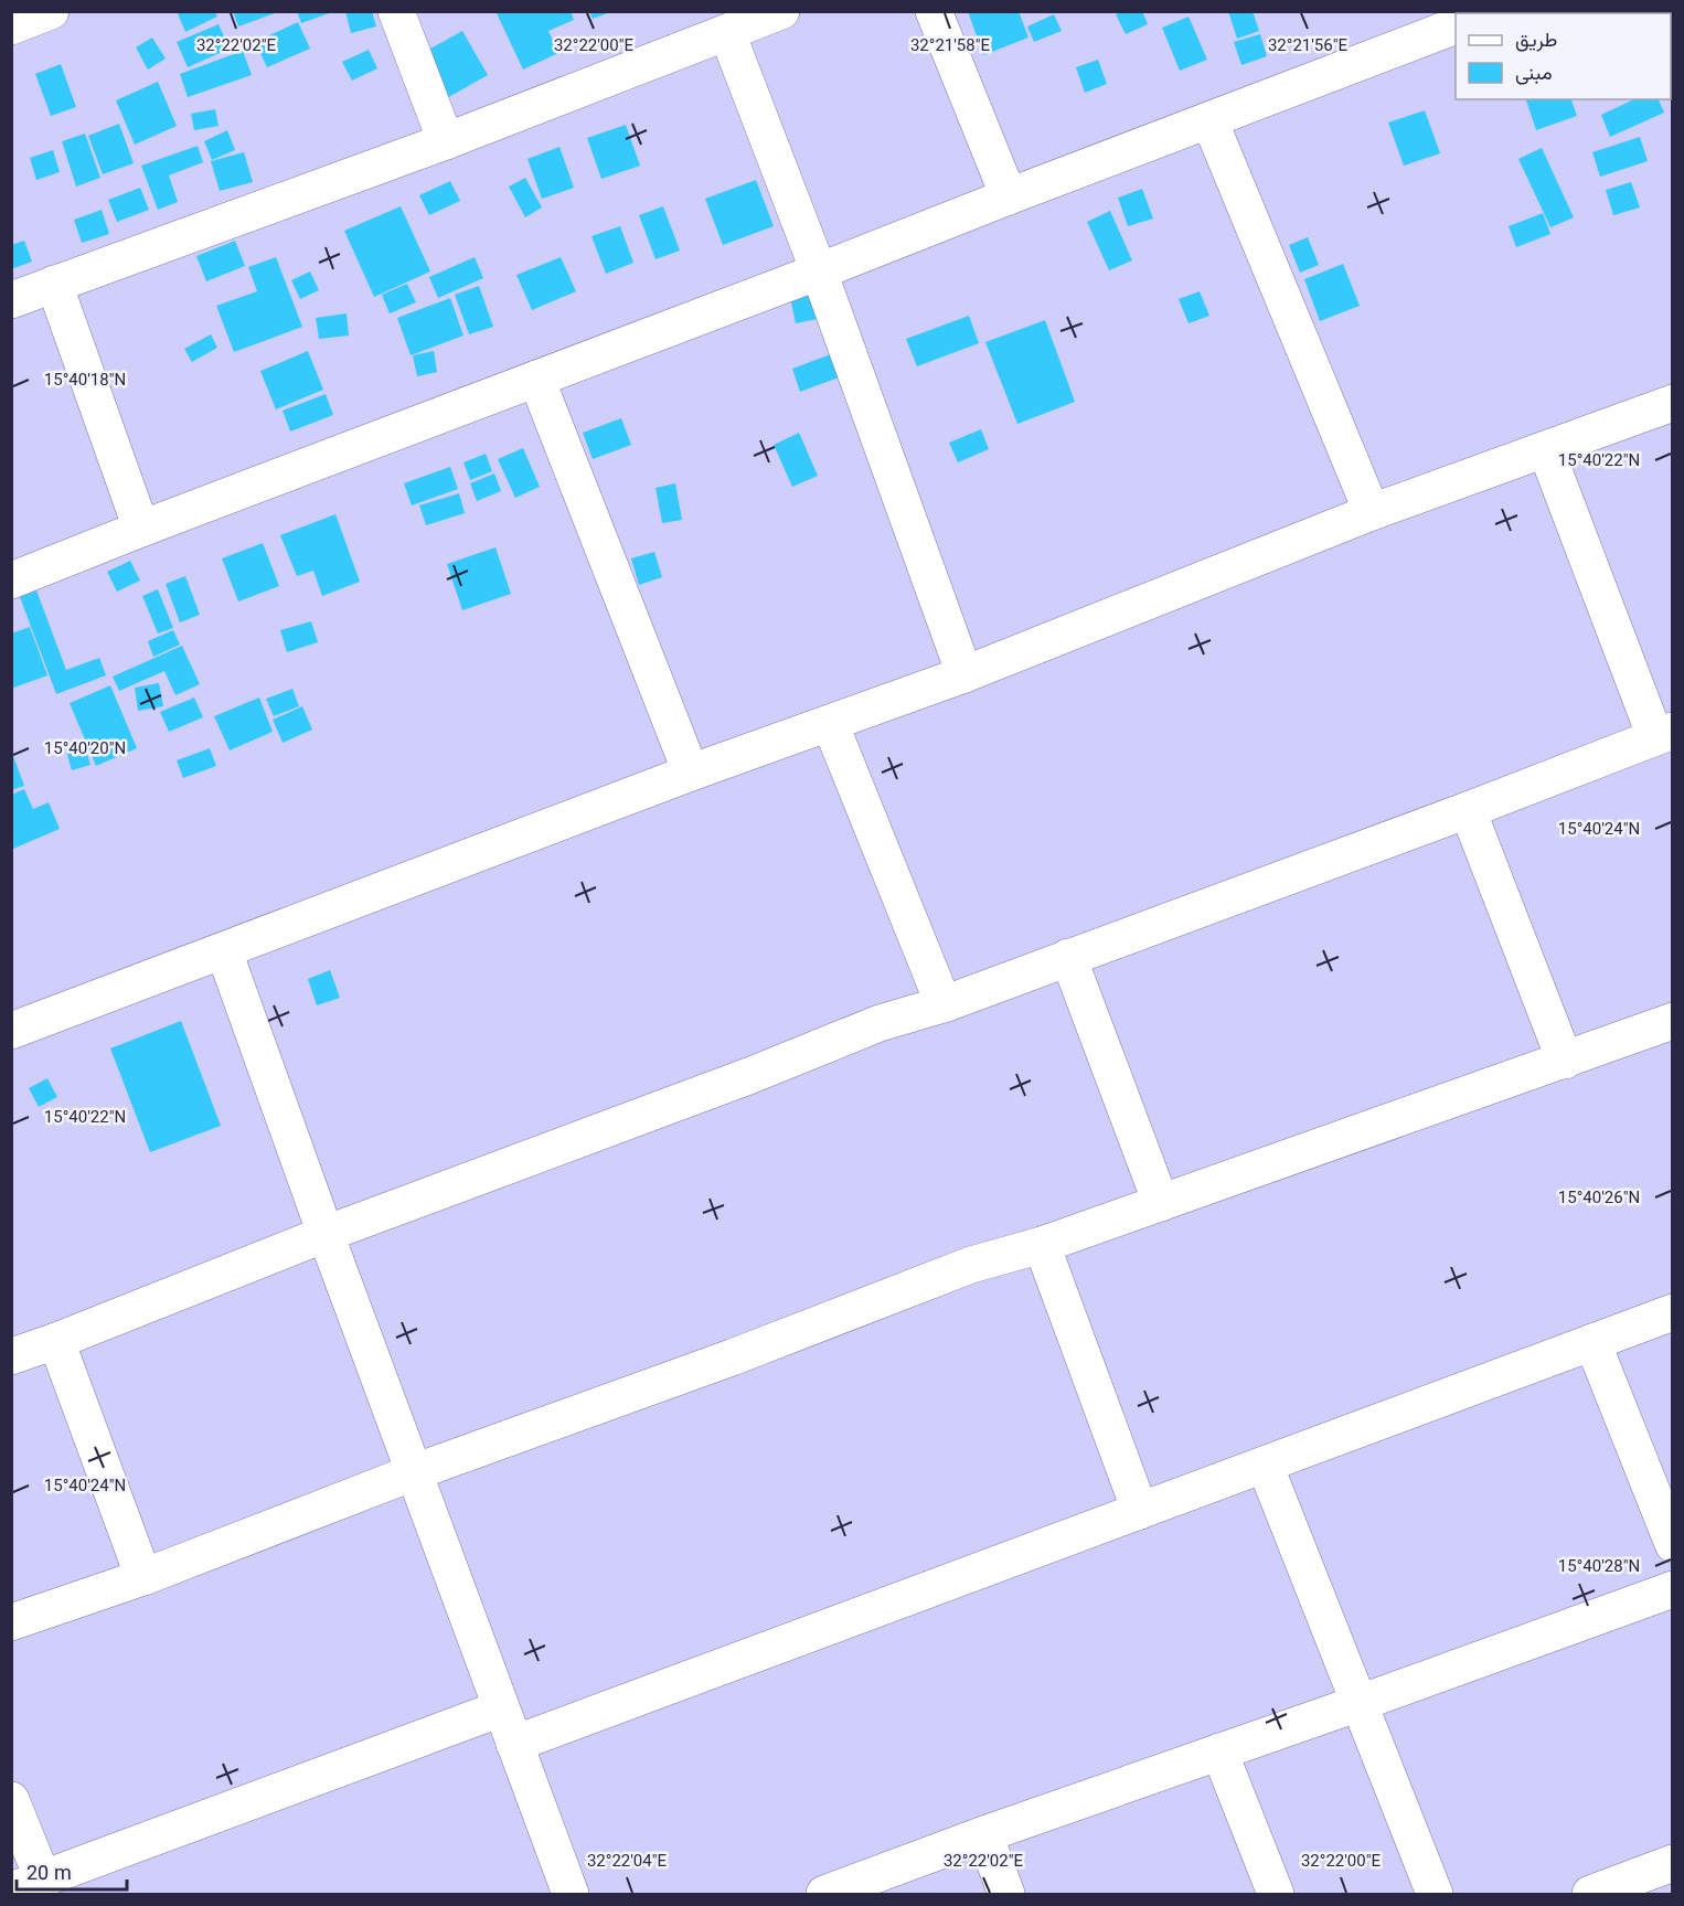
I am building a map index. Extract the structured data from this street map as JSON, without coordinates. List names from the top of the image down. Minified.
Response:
{"legend":["طريق","مبنى"],"scale_bar":"20 m","coordinates":["32°22'02\"E","32°22'00\"E","32°21'56\"E","32°21'58\"E","15°40'18\"N","15°40'22\"N","15°40'20\"N","15°40'24\"N","15°40'26\"N","15°40'28\"N","32°22'04\"E"]}
